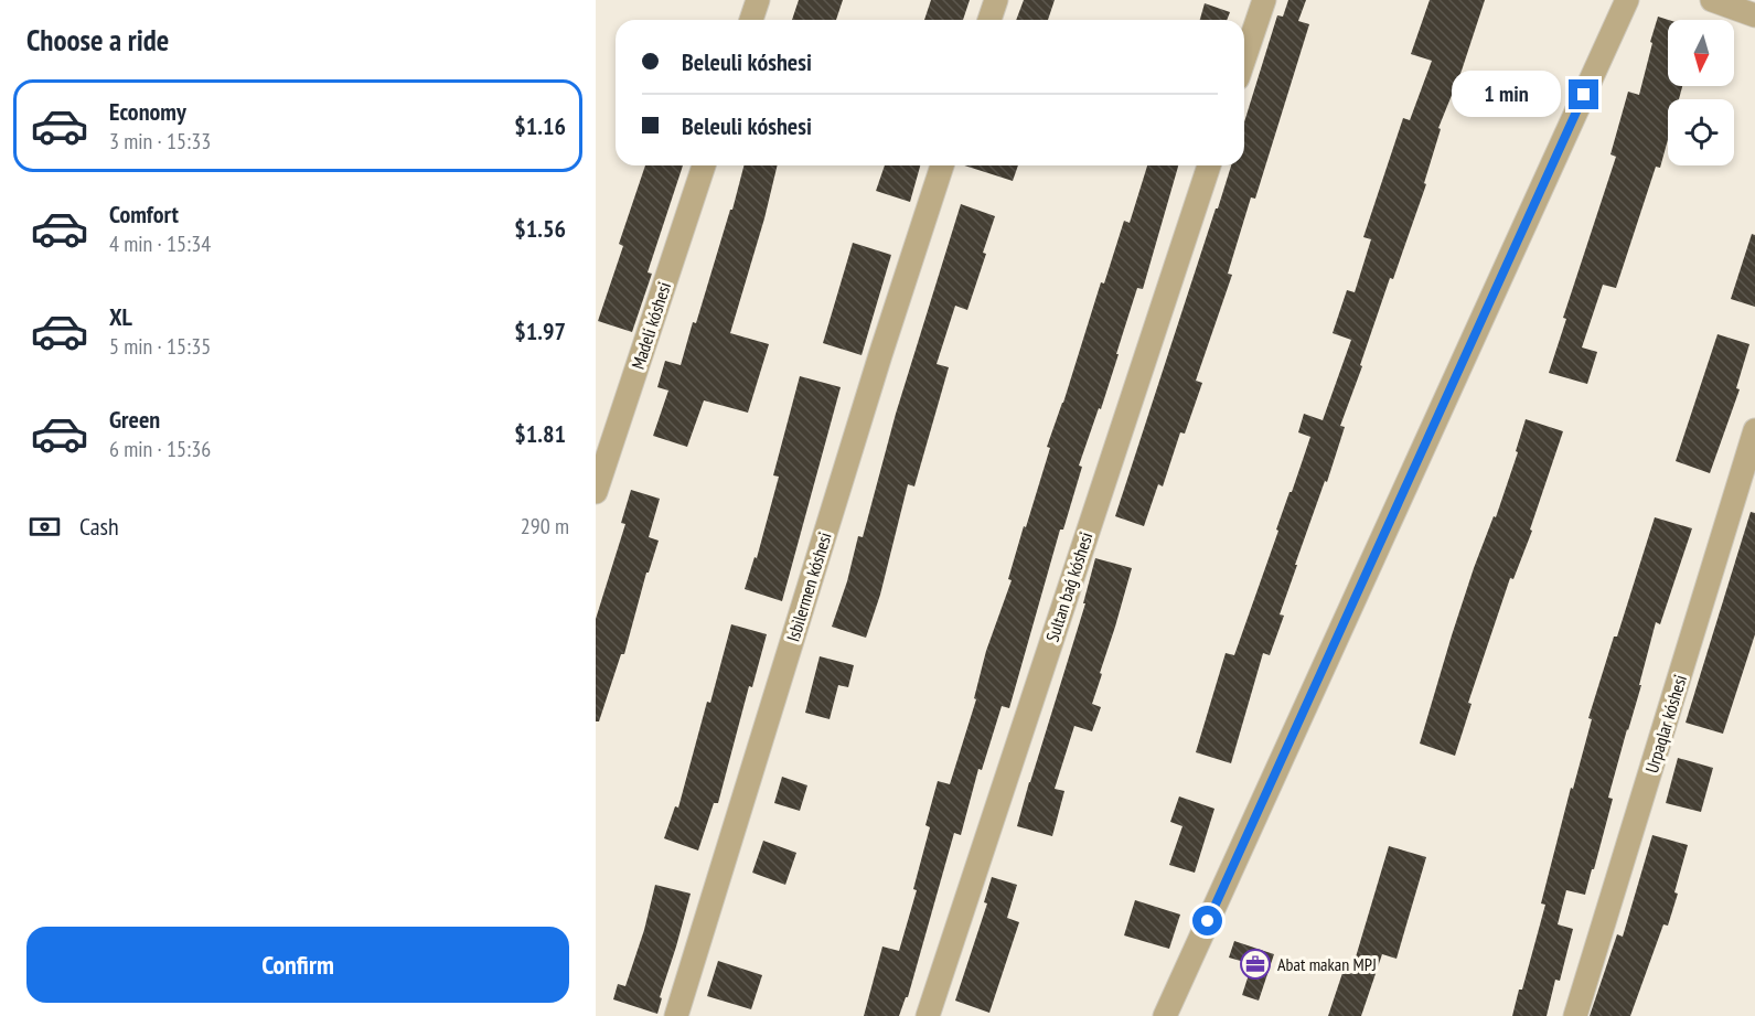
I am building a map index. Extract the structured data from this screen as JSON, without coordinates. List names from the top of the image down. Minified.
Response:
{"streets":{"street":["Madeli kóshesi","Isbilermen kóshesi","Sultan baǵ kóshesi","Urpaqlar kóshesi"]},"places":{"office":["Abat makan MPJ"]},"north":"bottom","page":{"heading":"Choose a ride","banner":["Beleuli kóshesi","Beleuli kóshesi"],"bubble":"1 min","list":[{"name":"Economy","note":"3 min · 15:33","value":"$1.16"},{"name":"Comfort","note":"4 min · 15:34","value":"$1.56"},{"name":"XL","note":"5 min · 15:35","value":"$1.97"},{"name":"Green","note":"6 min · 15:36","value":"$1.81"}],"pay":["Cash","290 m"],"buttons":"Confirm"}}
